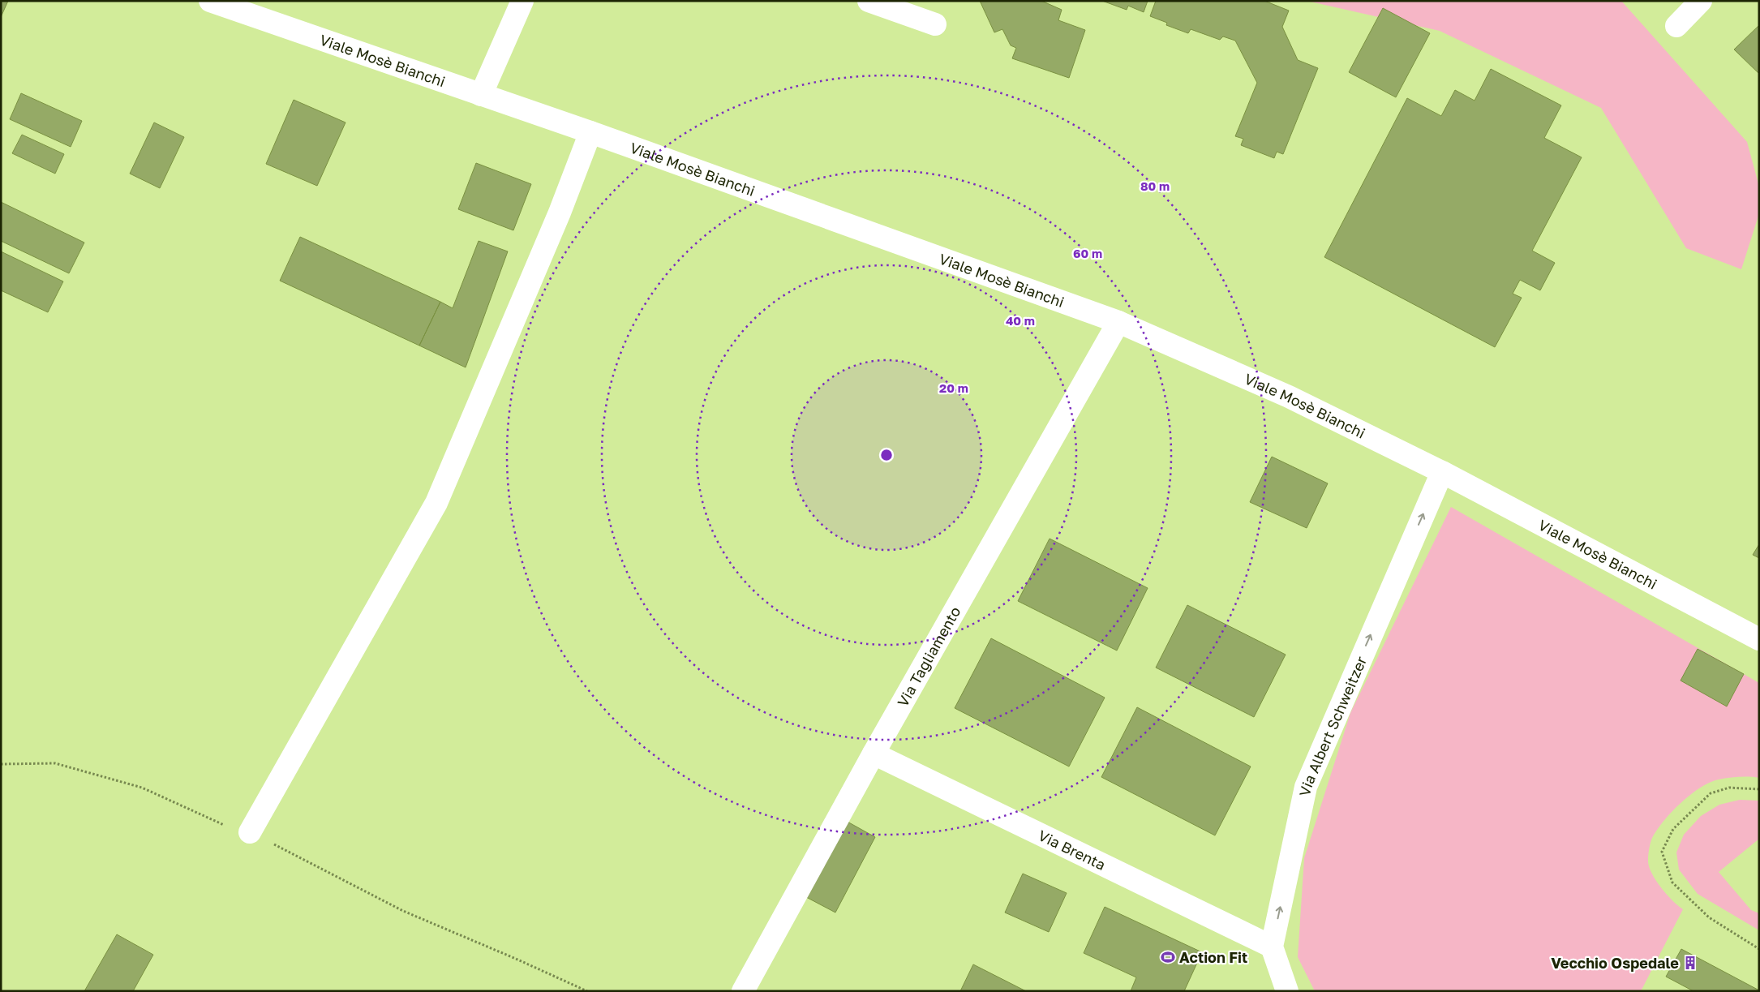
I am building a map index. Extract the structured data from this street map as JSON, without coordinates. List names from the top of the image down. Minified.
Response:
{"streets":{"street":["Viale Mosè Bianchi","Via Tagliamento","Via Albert Schweitzer","Via Brenta"]},"crossings":[["Viale Mosè Bianchi","Via Tagliamento"],["Viale Mosè Bianchi","Via Albert Schweitzer"],["Via Tagliamento","Via Brenta"],["Via Albert Schweitzer","Via Brenta"]],"one_way":["Via Albert Schweitzer"],"places":{"sports":["Action Fit"],"building":["Vecchio Ospedale"]},"rings":["80 m","60 m","40 m","20 m"]}
